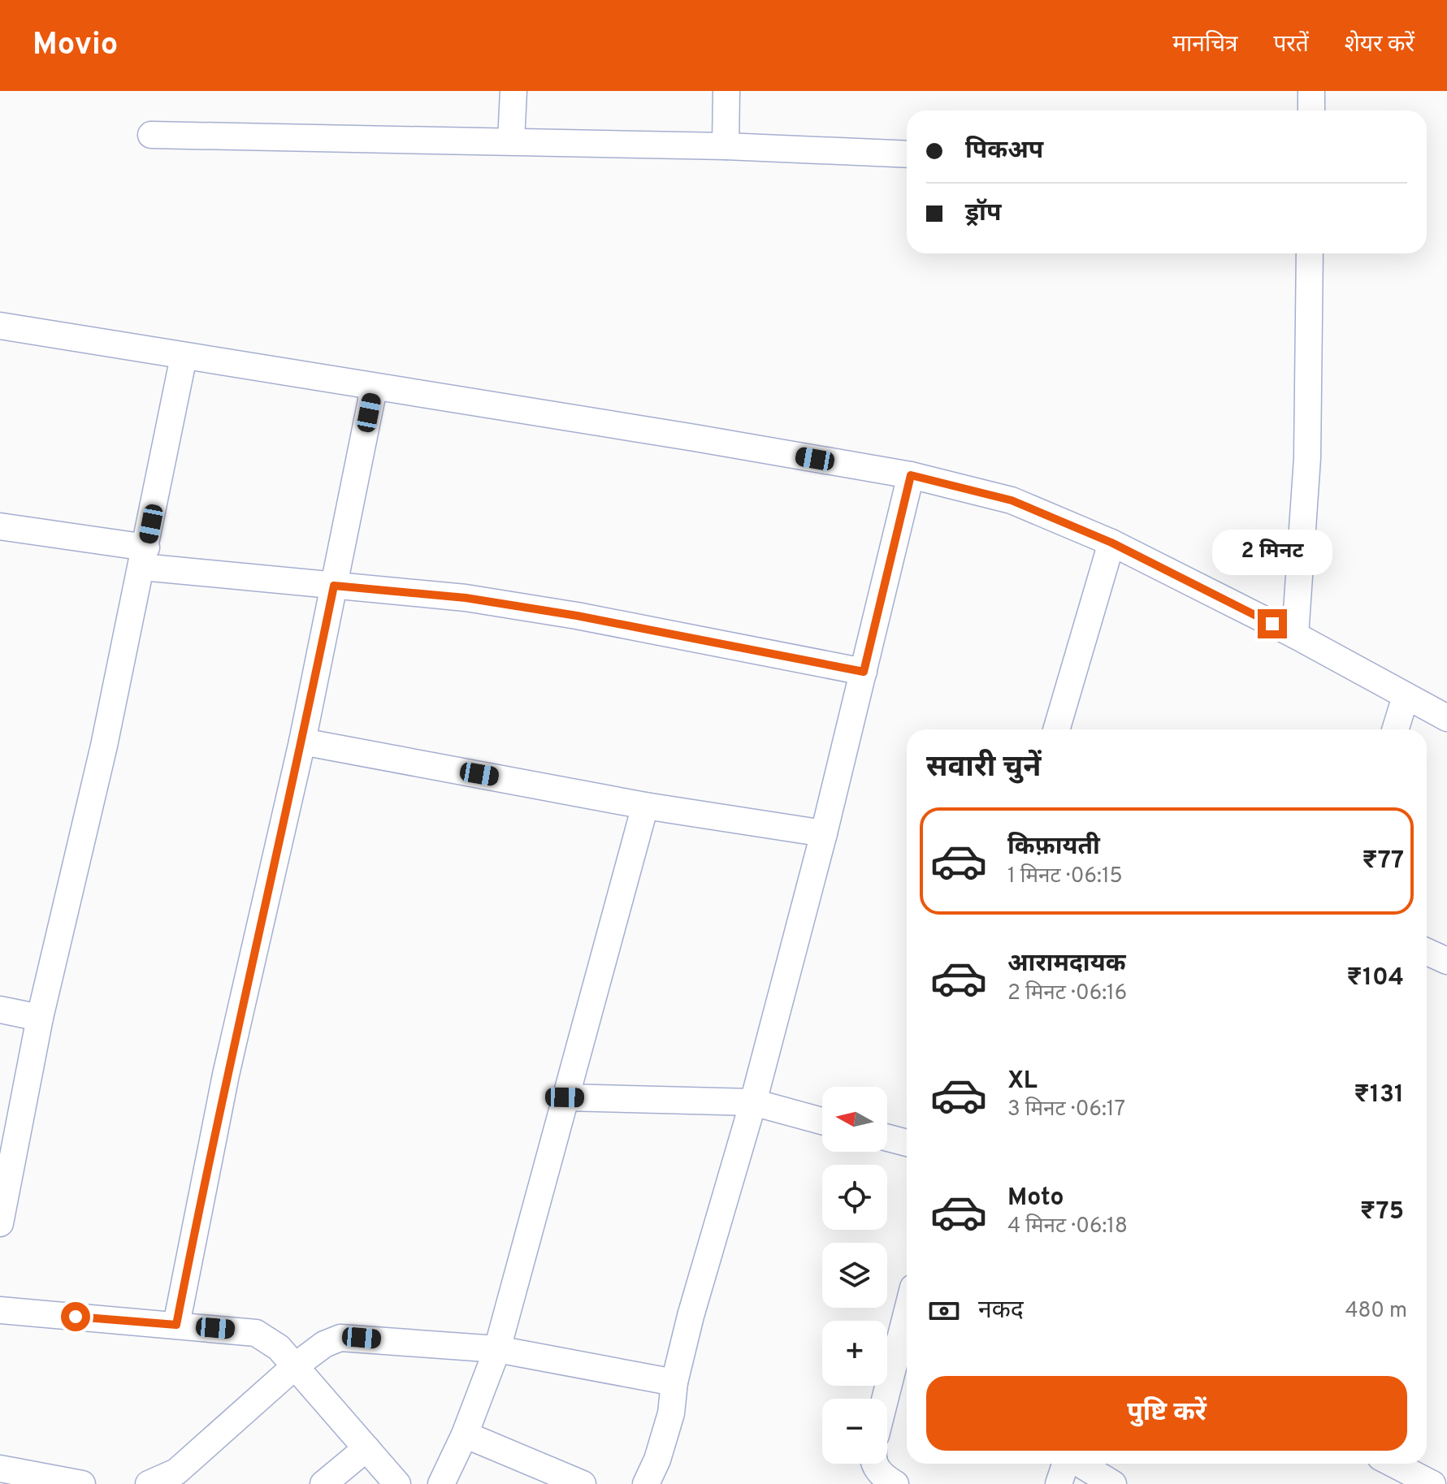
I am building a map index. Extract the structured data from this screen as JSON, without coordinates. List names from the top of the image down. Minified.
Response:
{"north":"left","page":{"header":"Movio","nav":["मानचित्र","परतें","शेयर करें"],"banner":["पिकअप","ड्रॉप"],"bubble":"2 मिनट","heading":"सवारी चुनें","list":[{"name":"किफ़ायती","note":"1 मिनट · 06:15","value":"₹77"},{"name":"आरामदायक","note":"2 मिनट · 06:16","value":"₹104"},{"name":"XL","note":"3 मिनट · 06:17","value":"₹131"},{"name":"Moto","note":"4 मिनट · 06:18","value":"₹75"}],"map_buttons":["+","−"],"pay":["नकद","480 m"],"buttons":"पुष्टि करें"}}
